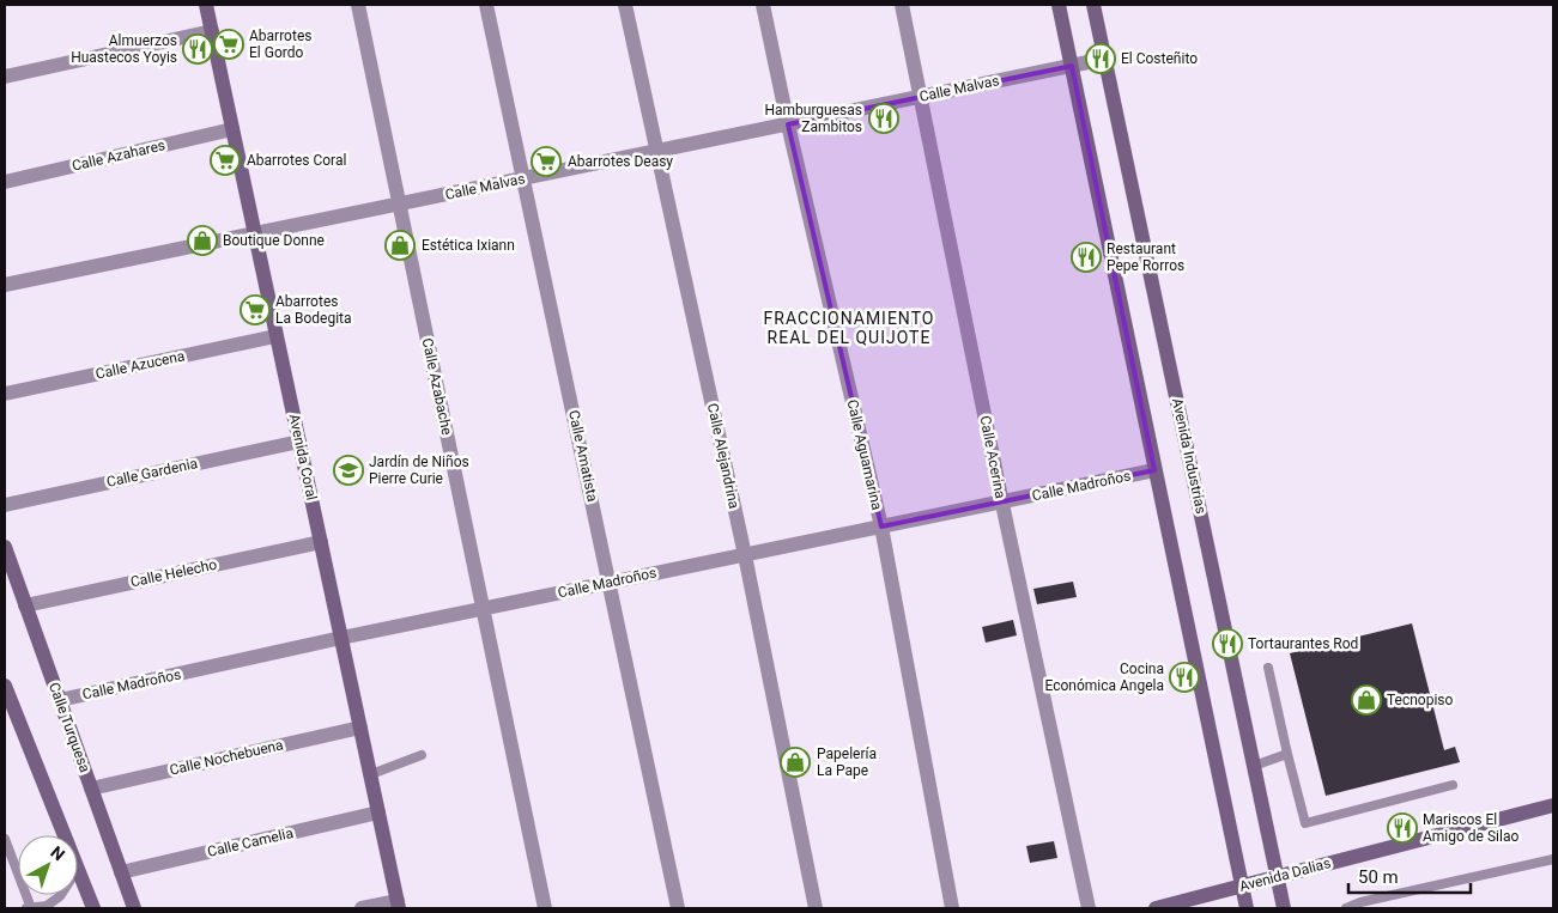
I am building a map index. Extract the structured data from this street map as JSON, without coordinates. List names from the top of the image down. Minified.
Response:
{"streets":{"main road":["Avenida Industrias","Avenida Coral","Calle Turquesa","Avenida Dalias"],"street":["Calle Malvas","Calle Azahares","Calle Azucena","Calle Azabache","Calle Aguamarina","Calle Amatista","Calle Alejandrina","Calle Acerina","Calle Gardenia","Calle Madroños","Calle Helecho","Calle Nochebuena","Calle Camelia"]},"crossings":[["Calle Malvas","Calle Azabache"],["Calle Malvas","Calle Aguamarina"],["Calle Malvas","Calle Amatista"],["Calle Malvas","Calle Alejandrina"],["Calle Malvas","Avenida Industrias"],["Calle Malvas","Avenida Coral"],["Calle Malvas","Calle Acerina"],["Calle Azahares","Avenida Coral"],["Calle Azucena","Avenida Coral"],["Calle Azabache","Calle Madroños"],["Calle Aguamarina","Calle Madroños"],["Calle Amatista","Calle Madroños"],["Calle Alejandrina","Calle Madroños"],["Avenida Industrias","Avenida Dalias"],["Avenida Coral","Calle Gardenia"],["Avenida Coral","Calle Madroños"],["Avenida Coral","Calle Helecho"],["Avenida Coral","Calle Nochebuena"],["Avenida Coral","Calle Camelia"],["Calle Acerina","Calle Madroños"],["Calle Madroños","Calle Turquesa"],["Calle Helecho","Calle Turquesa"],["Calle Turquesa","Calle Nochebuena"],["Calle Turquesa","Calle Camelia"]],"districts":["FRACCIONAMIENTO REAL DEL QUIJOTE"],"places":{"supermarket":["Abarrotes El Gordo","Abarrotes Coral","Abarrotes Deasy","Abarrotes La Bodegita"],"restaurant":["Almuerzos Huastecos Yoyis","El Costeñito","Hamburguesas Zambitos","Restaurant Pepe Rorros","Tortaurantes Rod","Cocina Económica Angela","Mariscos El Amigo de Silao"],"shop":["Boutique Donne","Estética Ixiann","Tecnopiso","Papelería La Pape"],"school or university":["Jardín de Niños Pierre Curie"]},"scale_bar":"50 m","north":"top right"}
